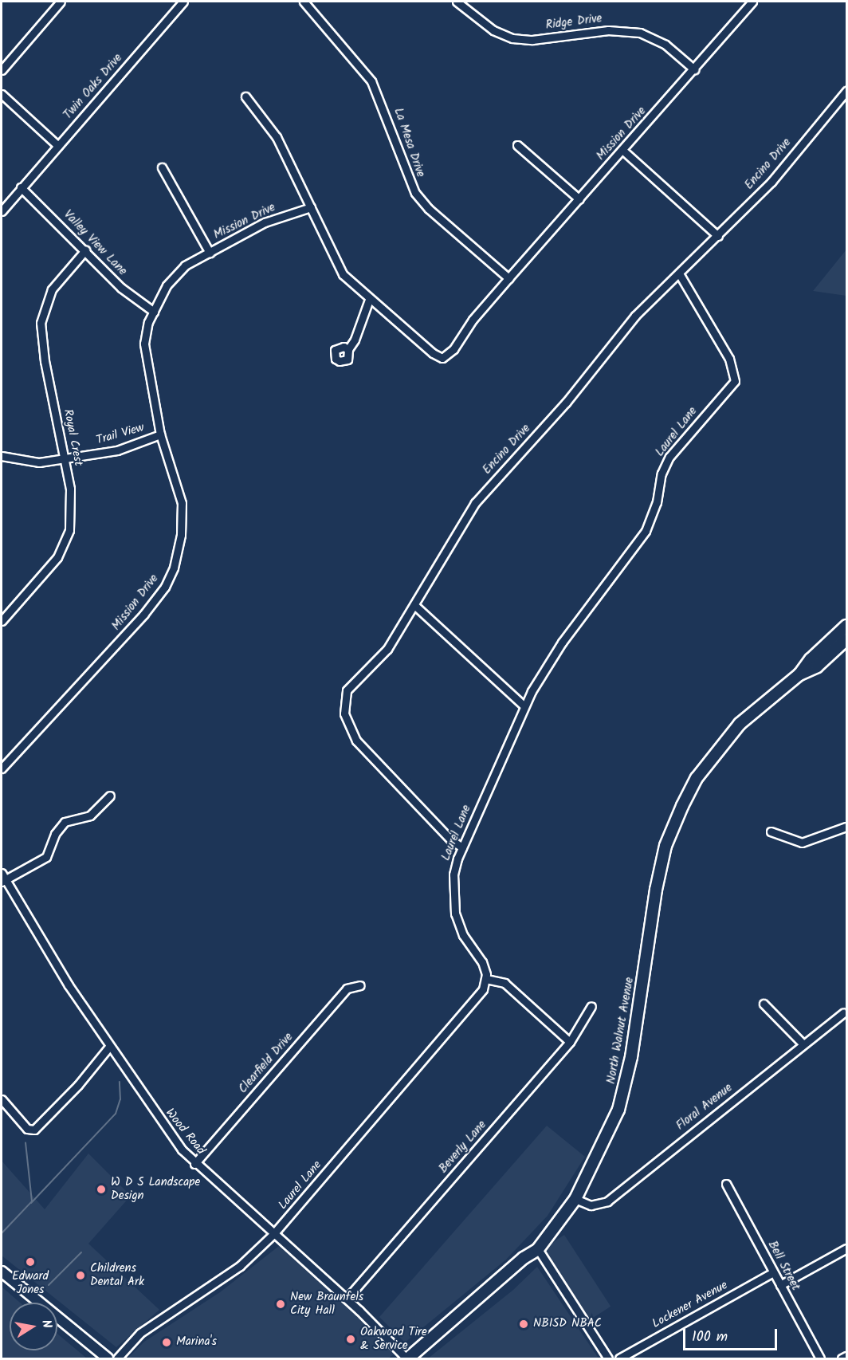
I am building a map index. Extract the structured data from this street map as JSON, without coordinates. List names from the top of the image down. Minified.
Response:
{"streets":{"main road":["North Walnut Avenue"],"street":["Ridge Drive","Twin Oaks Drive","Mission Drive","La Mesa Drive","Encino Drive","Valley View Lane","Laurel Lane","Trail View","Royal Crest","Clearfield Drive","Floral Avenue","Wood Road","Beverly Lane","Bell Street","Lockener Avenue"]},"crossings":[["Ridge Drive","Mission Drive"],["Twin Oaks Drive","Valley View Lane"],["Mission Drive","La Mesa Drive"],["Mission Drive","Valley View Lane"],["Mission Drive","Trail View"],["Encino Drive","Laurel Lane"],["Valley View Lane","Royal Crest"],["Laurel Lane","Wood Road"],["Trail View","Royal Crest"],["North Walnut Avenue","Floral Avenue"],["North Walnut Avenue","Wood Road"],["Clearfield Drive","Wood Road"],["Wood Road","Beverly Lane"],["Bell Street","Lockener Avenue"]],"places":["W D S Landscape Design","Edward Jones","Childrens Dental Ark","New Braunfels City Hall","NBISD NBAC","Oakwood Tire & Service","Marina's"],"scale_bar":"100 m","north":"right"}
